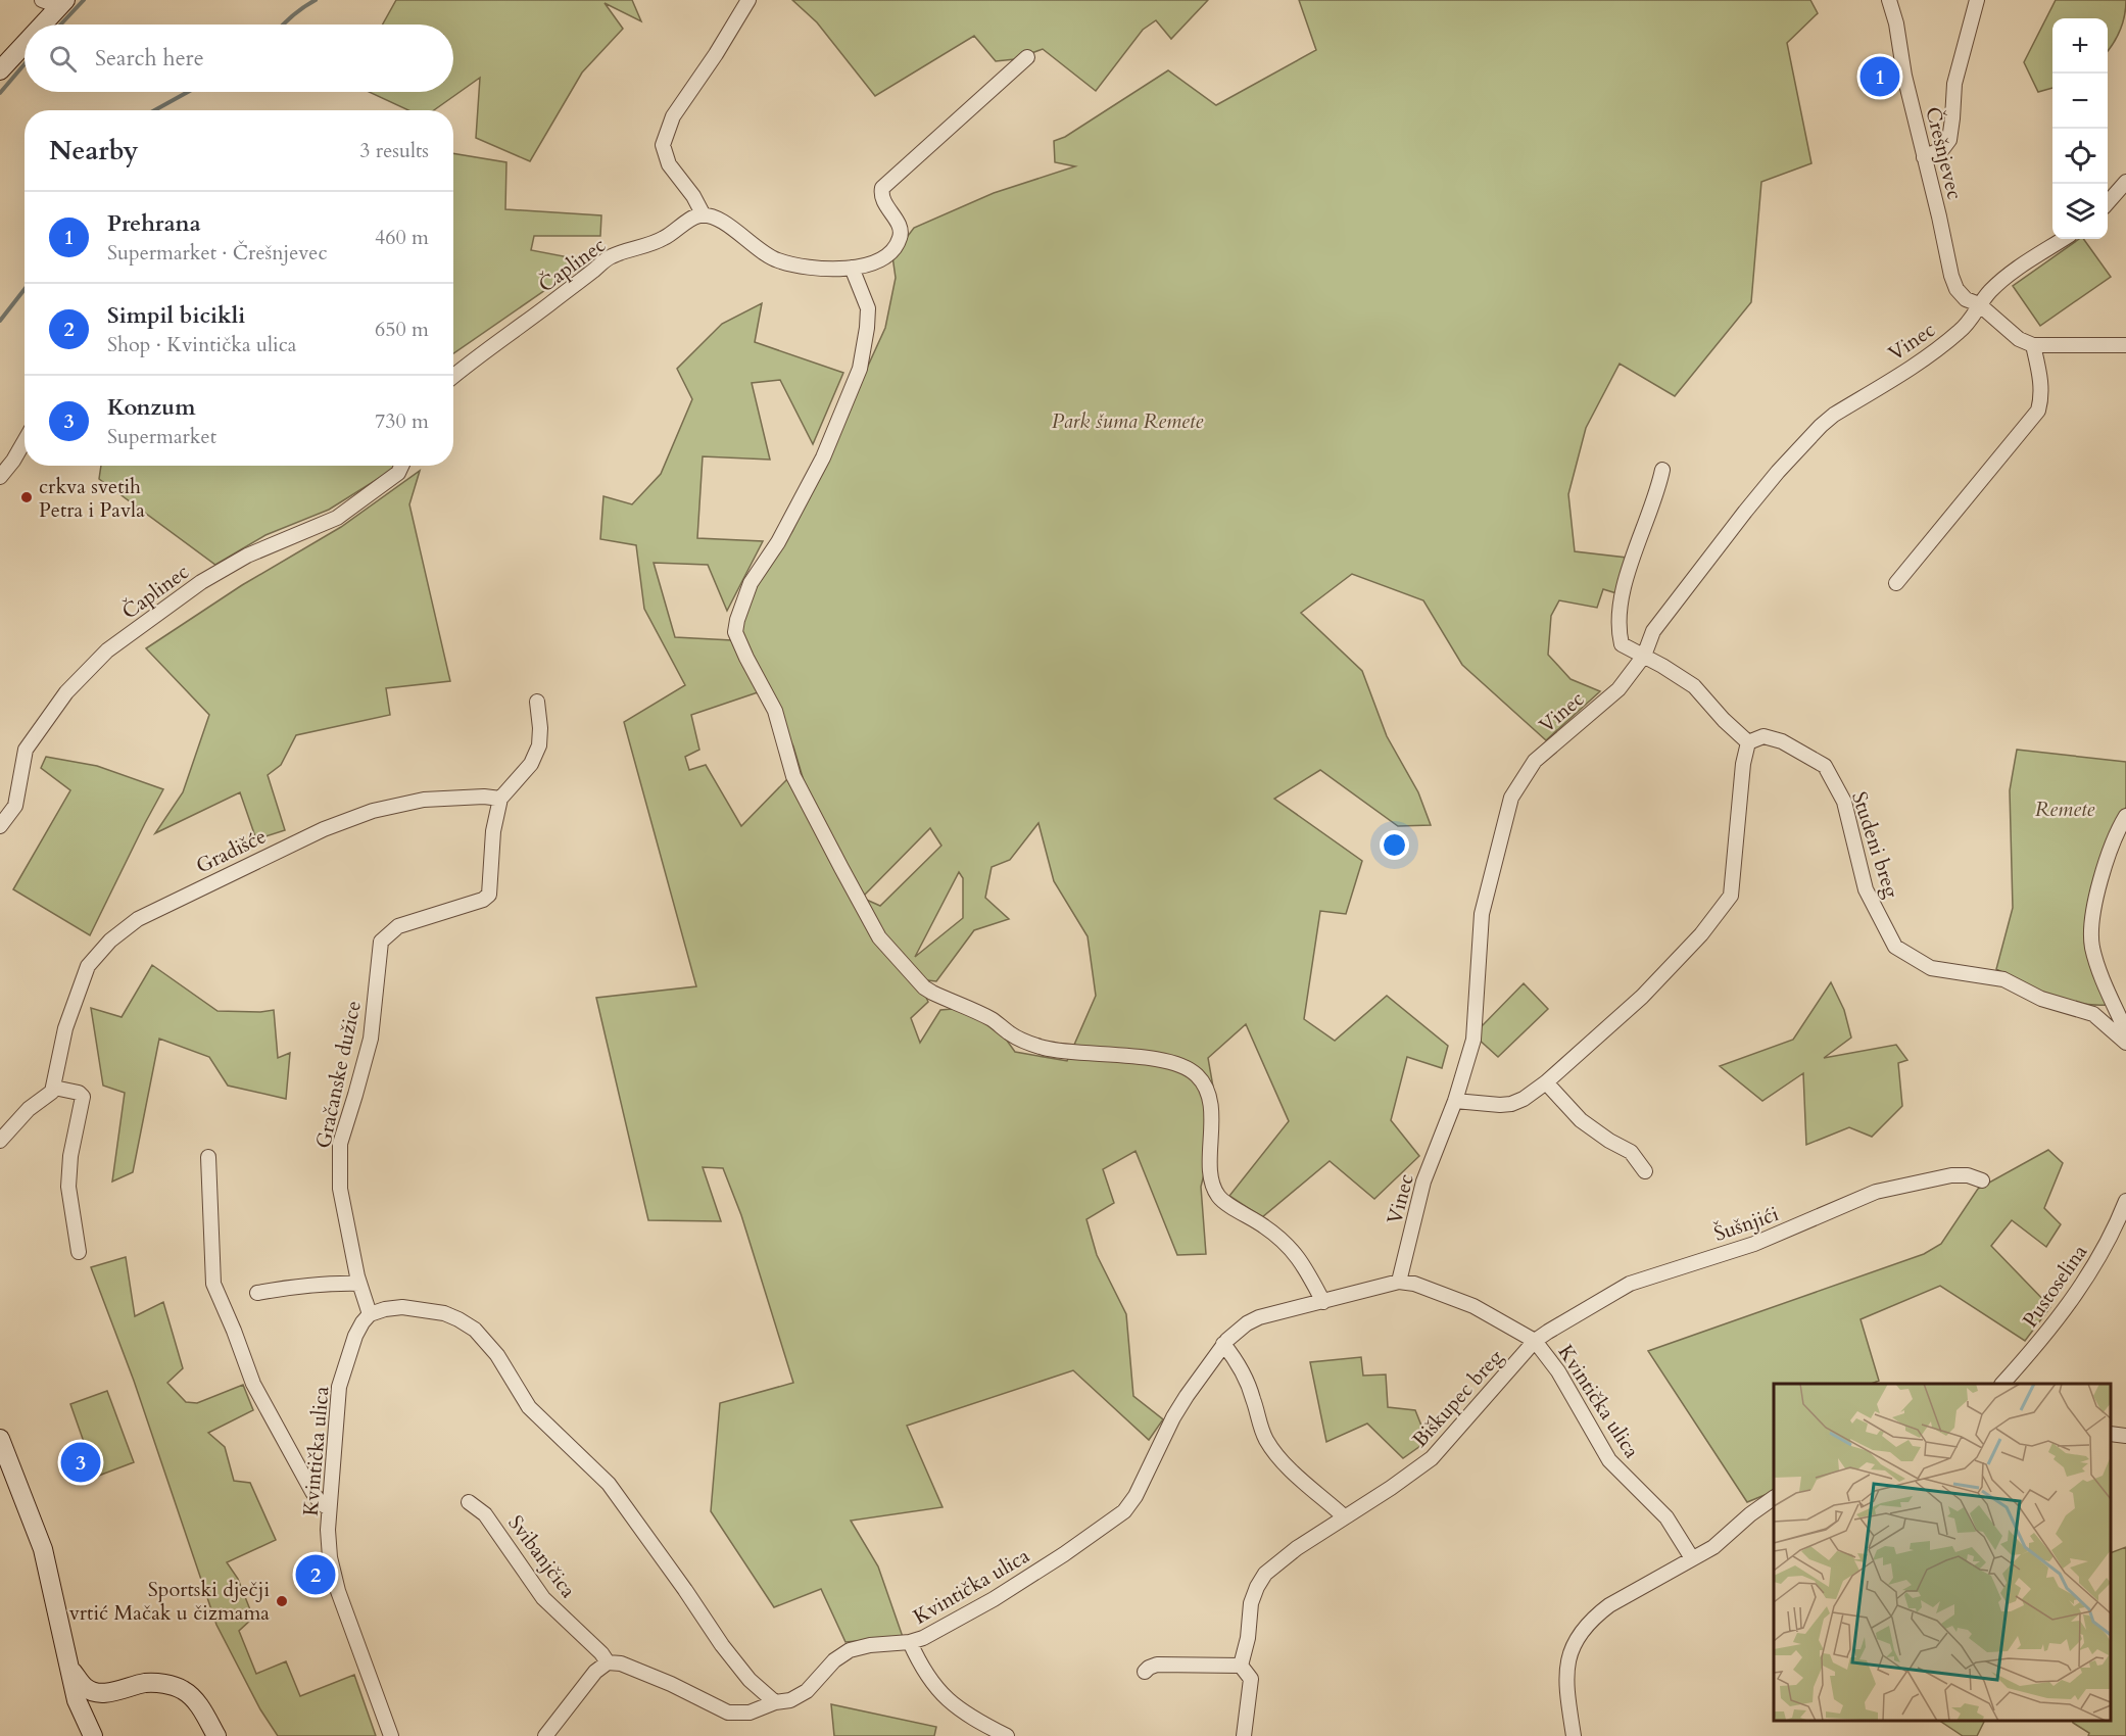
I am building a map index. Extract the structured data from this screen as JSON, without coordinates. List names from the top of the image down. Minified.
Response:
{"streets":{"street":["Črešnjevec","Čaplinec","Vinec","Studeni breg","Gradišće","Gračanske dužice","Šušnjići","Pustoselina","Biškupec breg","Kvintička ulica","Svibanjčica"]},"crossings":[["Črešnjevec","Vinec"],["Vinec","Kvintička ulica"],["Gradišće","Gračanske dužice"],["Gračanske dužice","Kvintička ulica"],["Šušnjići","Biškupec breg"],["Šušnjići","Kvintička ulica"],["Biškupec breg","Kvintička ulica"]],"parks":["Park šuma Remete","Remete"],"places":["crkva svetih Petra i Pavla","Sportski dječji vrtić Mačak u čizmama"],"page":{"map_buttons":["+","−"],"search":"Search here","pins":["1","3","2"],"heading":["Nearby","3 results"],"list":[{"mark":"1","name":"Prehrana","note":"Supermarket · Črešnjevec","value":"460 m"},{"mark":"2","name":"Simpil bicikli","note":"Shop · Kvintička ulica","value":"650 m"},{"mark":"3","name":"Konzum","note":"Supermarket","value":"730 m"}]}}
